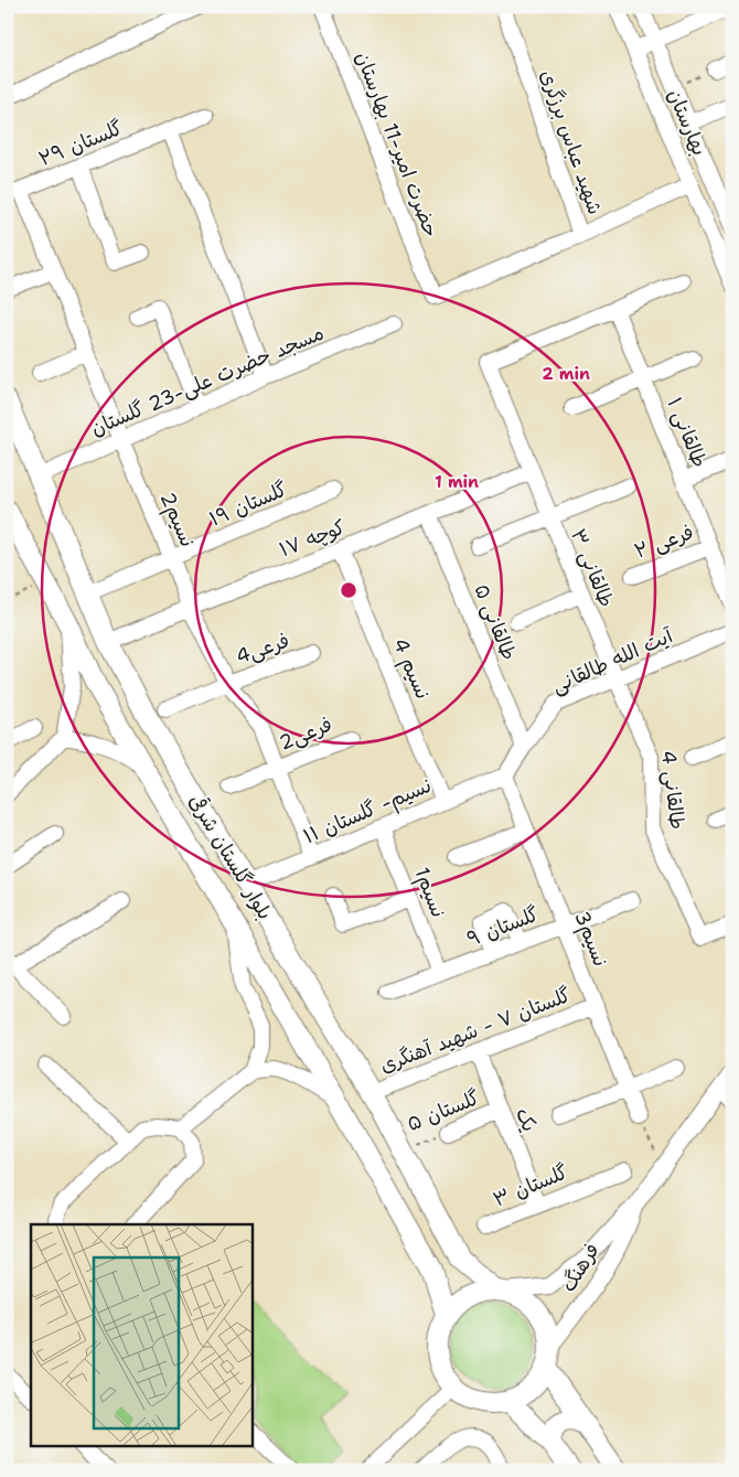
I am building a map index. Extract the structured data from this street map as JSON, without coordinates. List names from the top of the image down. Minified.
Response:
{"streets":{"main road":["بلوار گلستان شرقی"],"street":["بهارستان","شهید عباس برزگری","گلستان ۲۹","حضرت امیر-11 بهارستان","مسجد حضرت علی-23 گلستان","طالقانی ۱","گلستان ۱۹","نسیم2","کوچه ۱۷","فرعی ۲","طالقانی ۳","طالقانی ۵","فرعی4","آیت الله طالقانی","نسیم 4","فرعی2","طالقانی 4","نسیم- گلستان ۱۱","نسیم1","گلستان ۹","نسیم3","گلستان ۷ - شهید آهنگری","گلستان ۵","یک","گلستان ۳","فرهنگ"]},"crossings":[["شهید عباس برزگری","حضرت امیر-11 بهارستان"],["گلستان ۲۹","نسیم2"],["مسجد حضرت علی-23 گلستان","نسیم2"],["مسجد حضرت علی-23 گلستان","بلوار گلستان شرقی"],["طالقانی ۱","فرعی ۲"],["طالقانی ۱","طالقانی ۳"],["گلستان ۱۹","نسیم2"],["گلستان ۱۹","بلوار گلستان شرقی"],["نسیم2","کوچه ۱۷"],["نسیم2","فرعی4"],["نسیم2","فرعی2"],["نسیم2","نسیم- گلستان ۱۱"],["کوچه ۱۷","طالقانی ۳"],["کوچه ۱۷","طالقانی ۵"],["کوچه ۱۷","نسیم 4"],["کوچه ۱۷","بلوار گلستان شرقی"],["طالقانی ۳","آیت الله طالقانی"],["طالقانی ۳","طالقانی 4"],["طالقانی ۵","آیت الله طالقانی"],["آیت الله طالقانی","طالقانی 4"],["آیت الله طالقانی","نسیم- گلستان ۱۱"],["آیت الله طالقانی","نسیم3"],["نسیم 4","نسیم- گلستان ۱۱"],["نسیم- گلستان ۱۱","بلوار گلستان شرقی"],["نسیم- گلستان ۱۱","نسیم1"],["نسیم- گلستان ۱۱","نسیم3"],["بلوار گلستان شرقی","گلستان ۷ - شهید آهنگری"],["بلوار گلستان شرقی","گلستان ۵"],["بلوار گلستان شرقی","فرهنگ"],["نسیم1","گلستان ۹"],["گلستان ۹","نسیم3"],["نسیم3","گلستان ۷ - شهید آهنگری"],["گلستان ۷ - شهید آهنگری","یک"],["گلستان ۵","یک"],["یک","گلستان ۳"]],"rings":["2 min","1 min"]}
